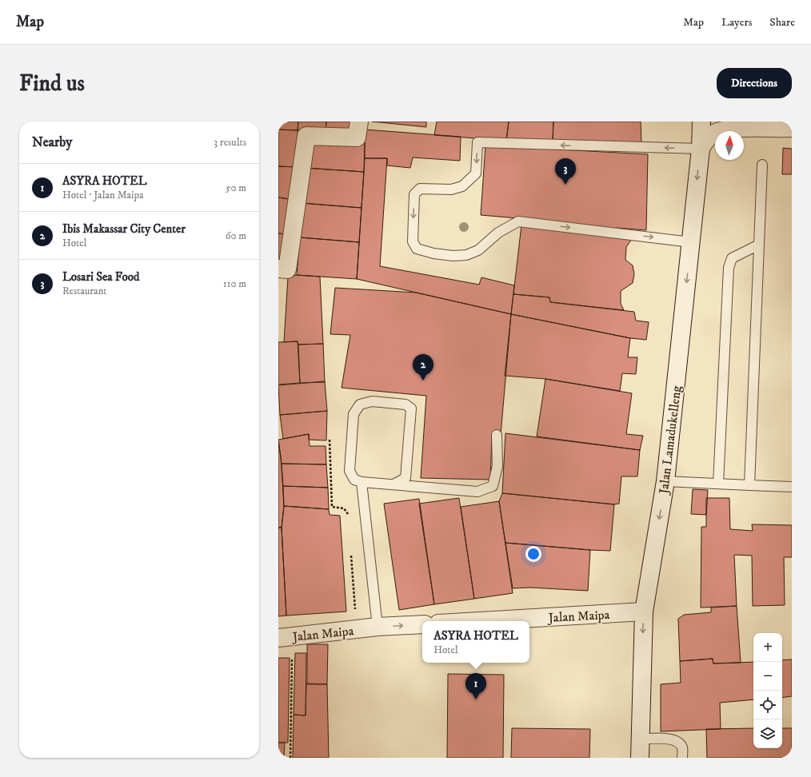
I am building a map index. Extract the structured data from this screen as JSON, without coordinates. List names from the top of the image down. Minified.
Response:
{"streets":{"street":["Jalan Lamadukelleng","Jalan Maipa"]},"crossings":[["Jalan Lamadukelleng","Jalan Maipa"]],"one_way":["Jalan Lamadukelleng"],"north":"top","page":{"header":"Map","nav":["Map","Layers","Share"],"buttons":"Directions","title":"Find us","heading":["Nearby","3 results"],"pins":["3","2","1"],"list":[{"mark":"1","name":"ASYRA HOTEL","note":"Hotel · Jalan Maipa","value":"50 m"},{"mark":"2","name":"Ibis Makassar City Center","note":"Hotel","value":"60 m"},{"mark":"3","name":"Losari Sea Food","note":"Restaurant","value":"110 m"}],"popup":["ASYRA HOTEL","Hotel"],"map_buttons":["+","−"]}}
